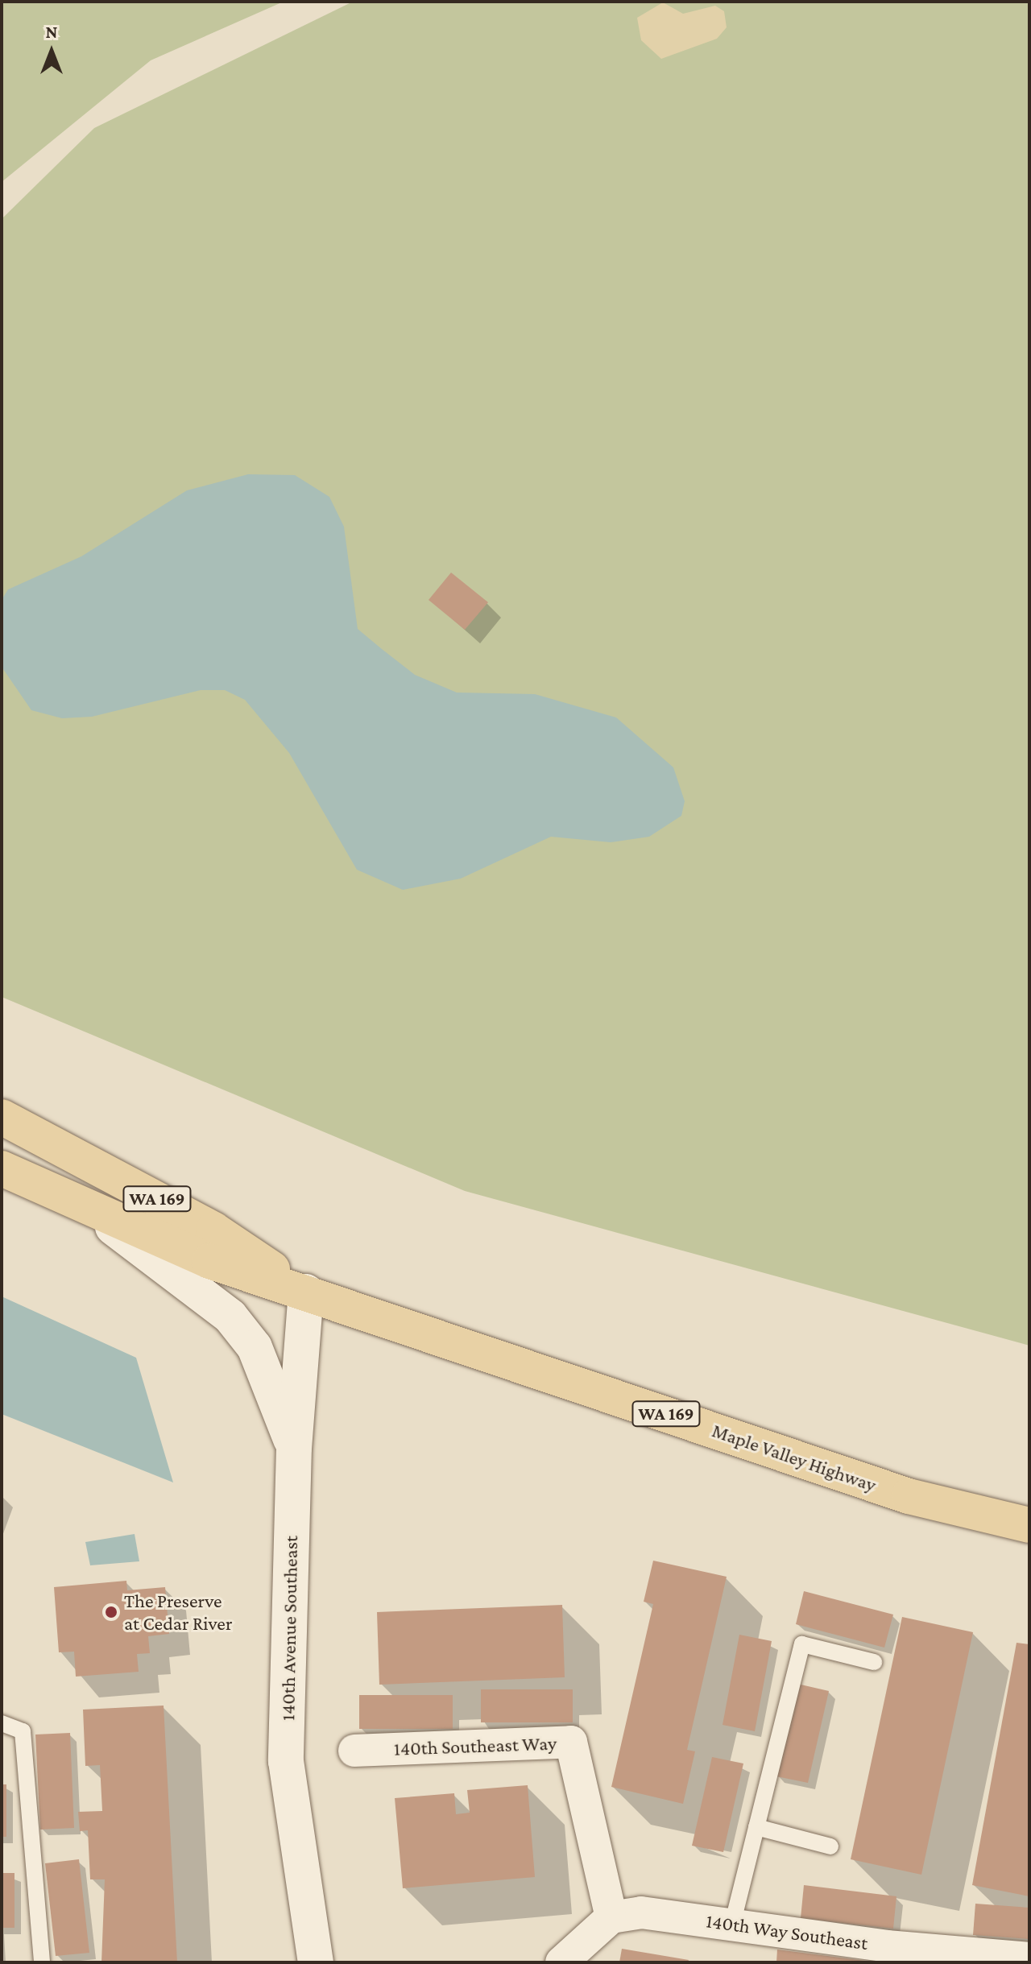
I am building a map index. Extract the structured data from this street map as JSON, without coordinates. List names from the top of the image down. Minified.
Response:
{"streets":{"main road":["WA 169","Maple Valley Highway","140th Avenue Southeast"],"street":["140th Southeast Way","140th Way Southeast"]},"crossings":[["Maple Valley Highway","140th Avenue Southeast"],["140th Southeast Way","140th Way Southeast"]],"places":["The Preserve at Cedar River"],"north":"top"}
